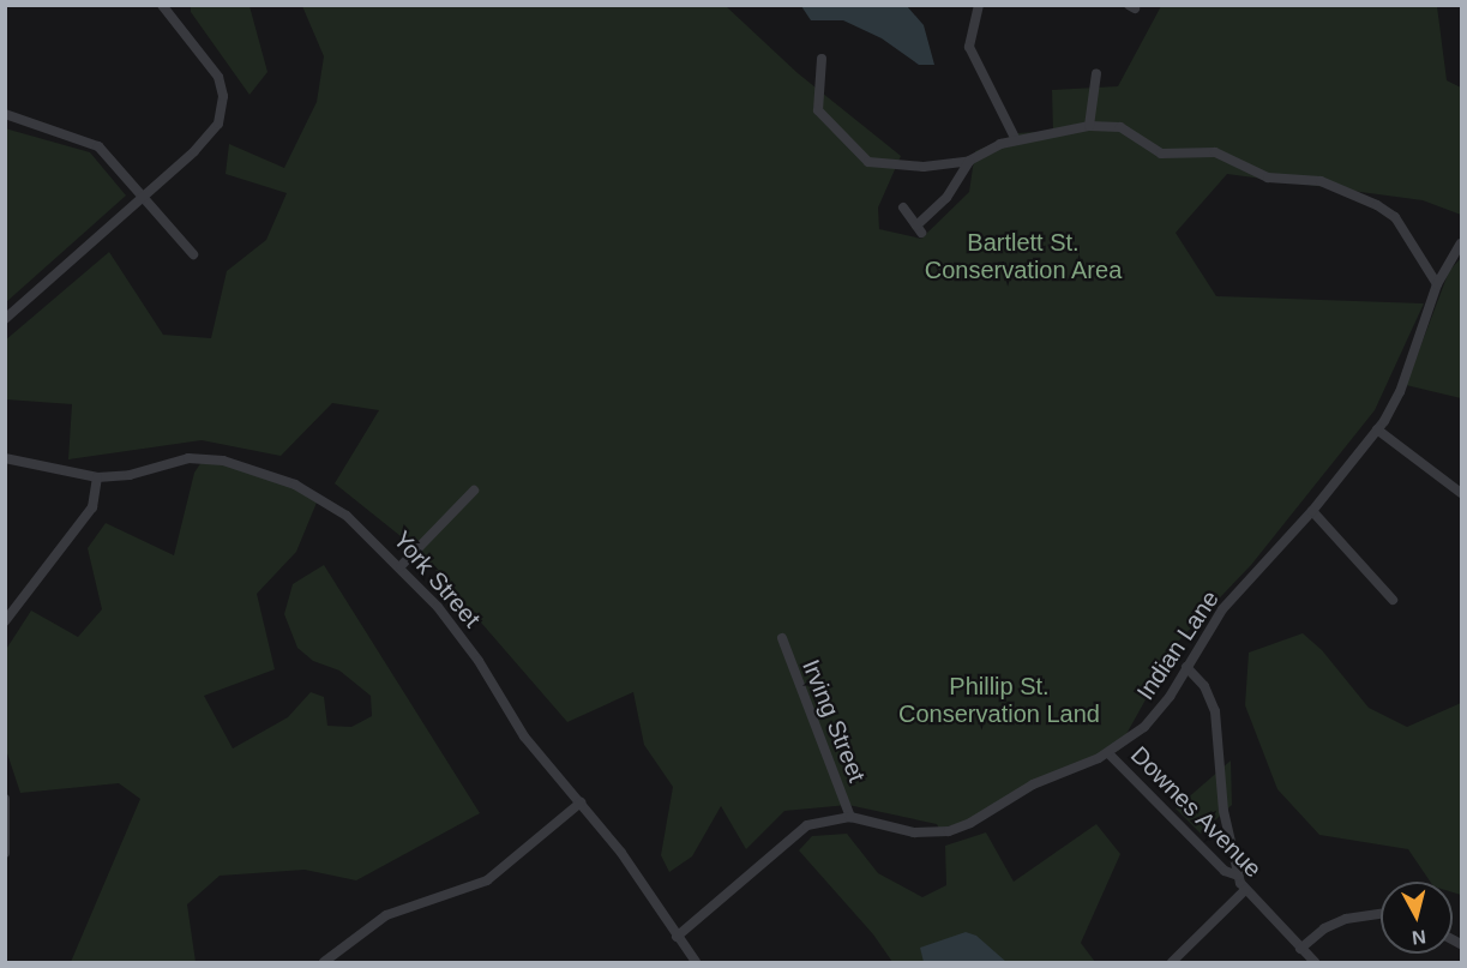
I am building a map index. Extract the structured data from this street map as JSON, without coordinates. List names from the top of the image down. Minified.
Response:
{"streets":{"street":["York Street","Indian Lane","Irving Street","Downes Avenue"]},"crossings":[["York Street","Indian Lane"],["Indian Lane","Irving Street"],["Indian Lane","Downes Avenue"]],"parks":["Bartlett St. Conservation Area","Phillip St. Conservation Land"],"north":"bottom"}
